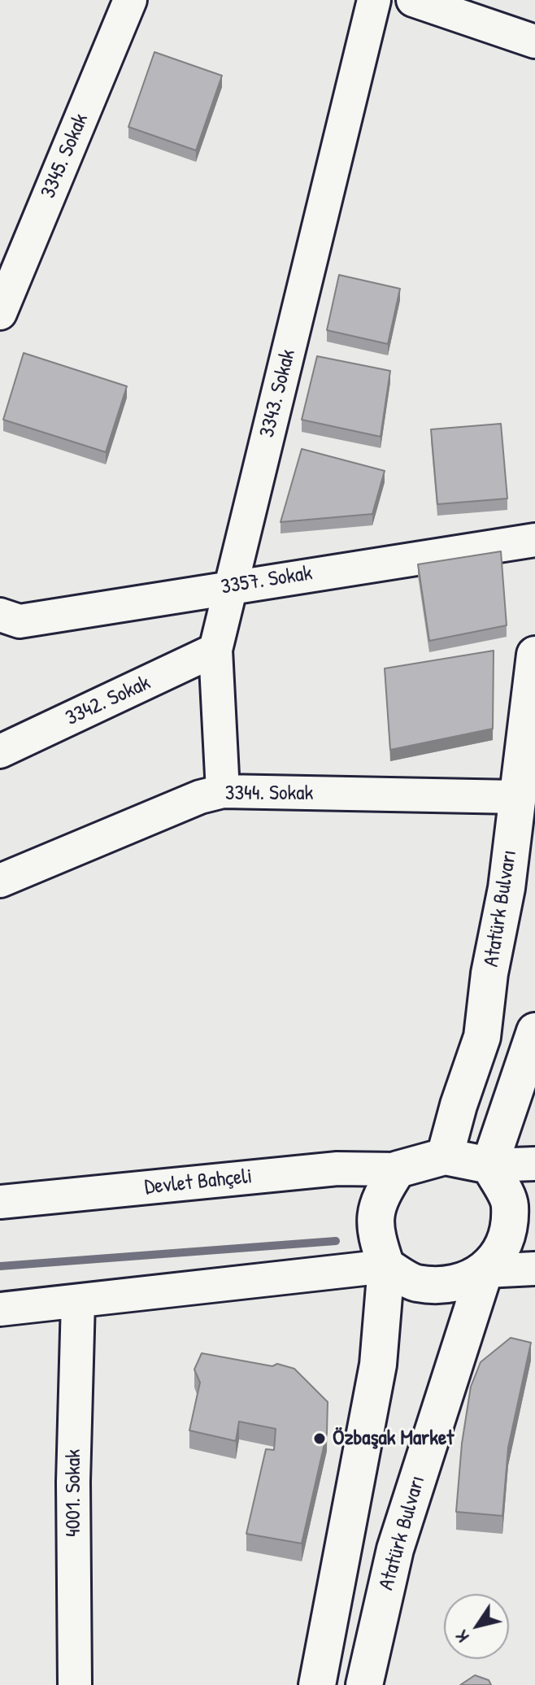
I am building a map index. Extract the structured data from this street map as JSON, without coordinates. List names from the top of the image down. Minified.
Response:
{"streets":{"main road":["Atatürk Bulvarı"],"street":["3345. Sokak","3343. Sokak","3357. Sokak","3342. Sokak","3344. Sokak","Devlet Bahçeli","4001. Sokak"]},"crossings":[["3343. Sokak","3357. Sokak"],["3343. Sokak","3342. Sokak"],["3343. Sokak","3344. Sokak"],["3344. Sokak","Atatürk Bulvarı"],["Atatürk Bulvarı","Devlet Bahçeli"]],"places":["Özbaşak Market"],"north":"bottom left"}
